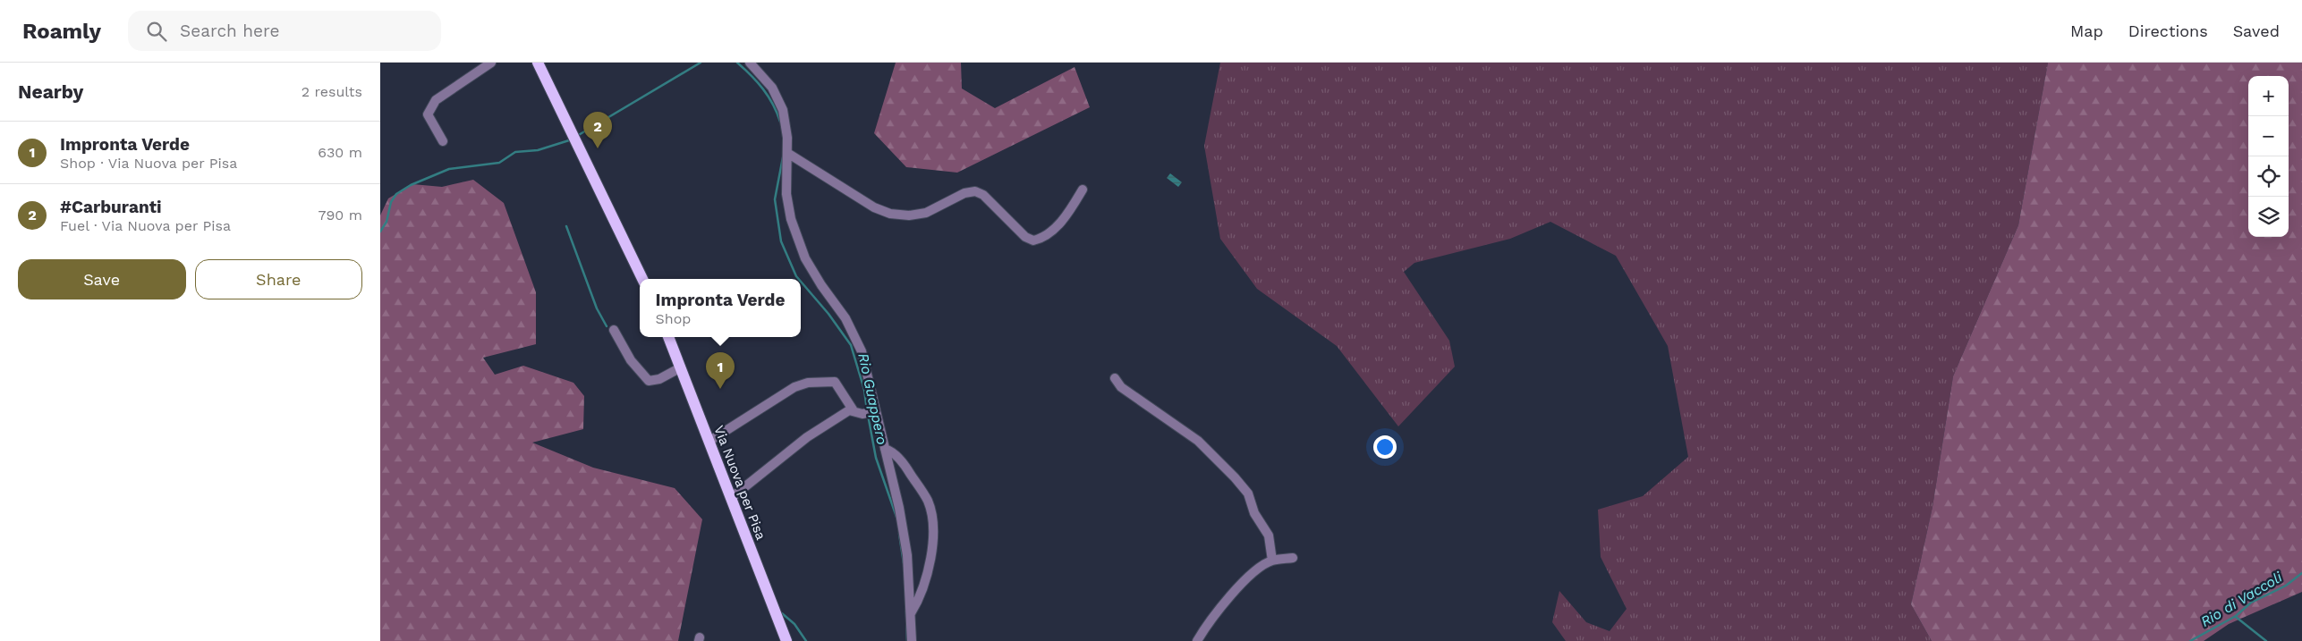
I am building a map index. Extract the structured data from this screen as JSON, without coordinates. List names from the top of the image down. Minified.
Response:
{"streets":{"main road":["Via Nuova per Pisa"]},"water":["Rio Guappero","Rio di Vaccoli"],"page":{"header":"Roamly","search":"Search here","nav":["Map","Directions","Saved"],"heading":["Nearby","2 results"],"map_buttons":["+","−"],"pins":["2","1"],"list":[{"mark":"1","name":"Impronta Verde","note":"Shop · Via Nuova per Pisa","value":"630 m"},{"mark":"2","name":"#Carburanti","note":"Fuel · Via Nuova per Pisa","value":"790 m"}],"buttons":["Save","Share"],"popup":["Impronta Verde","Shop"]}}
